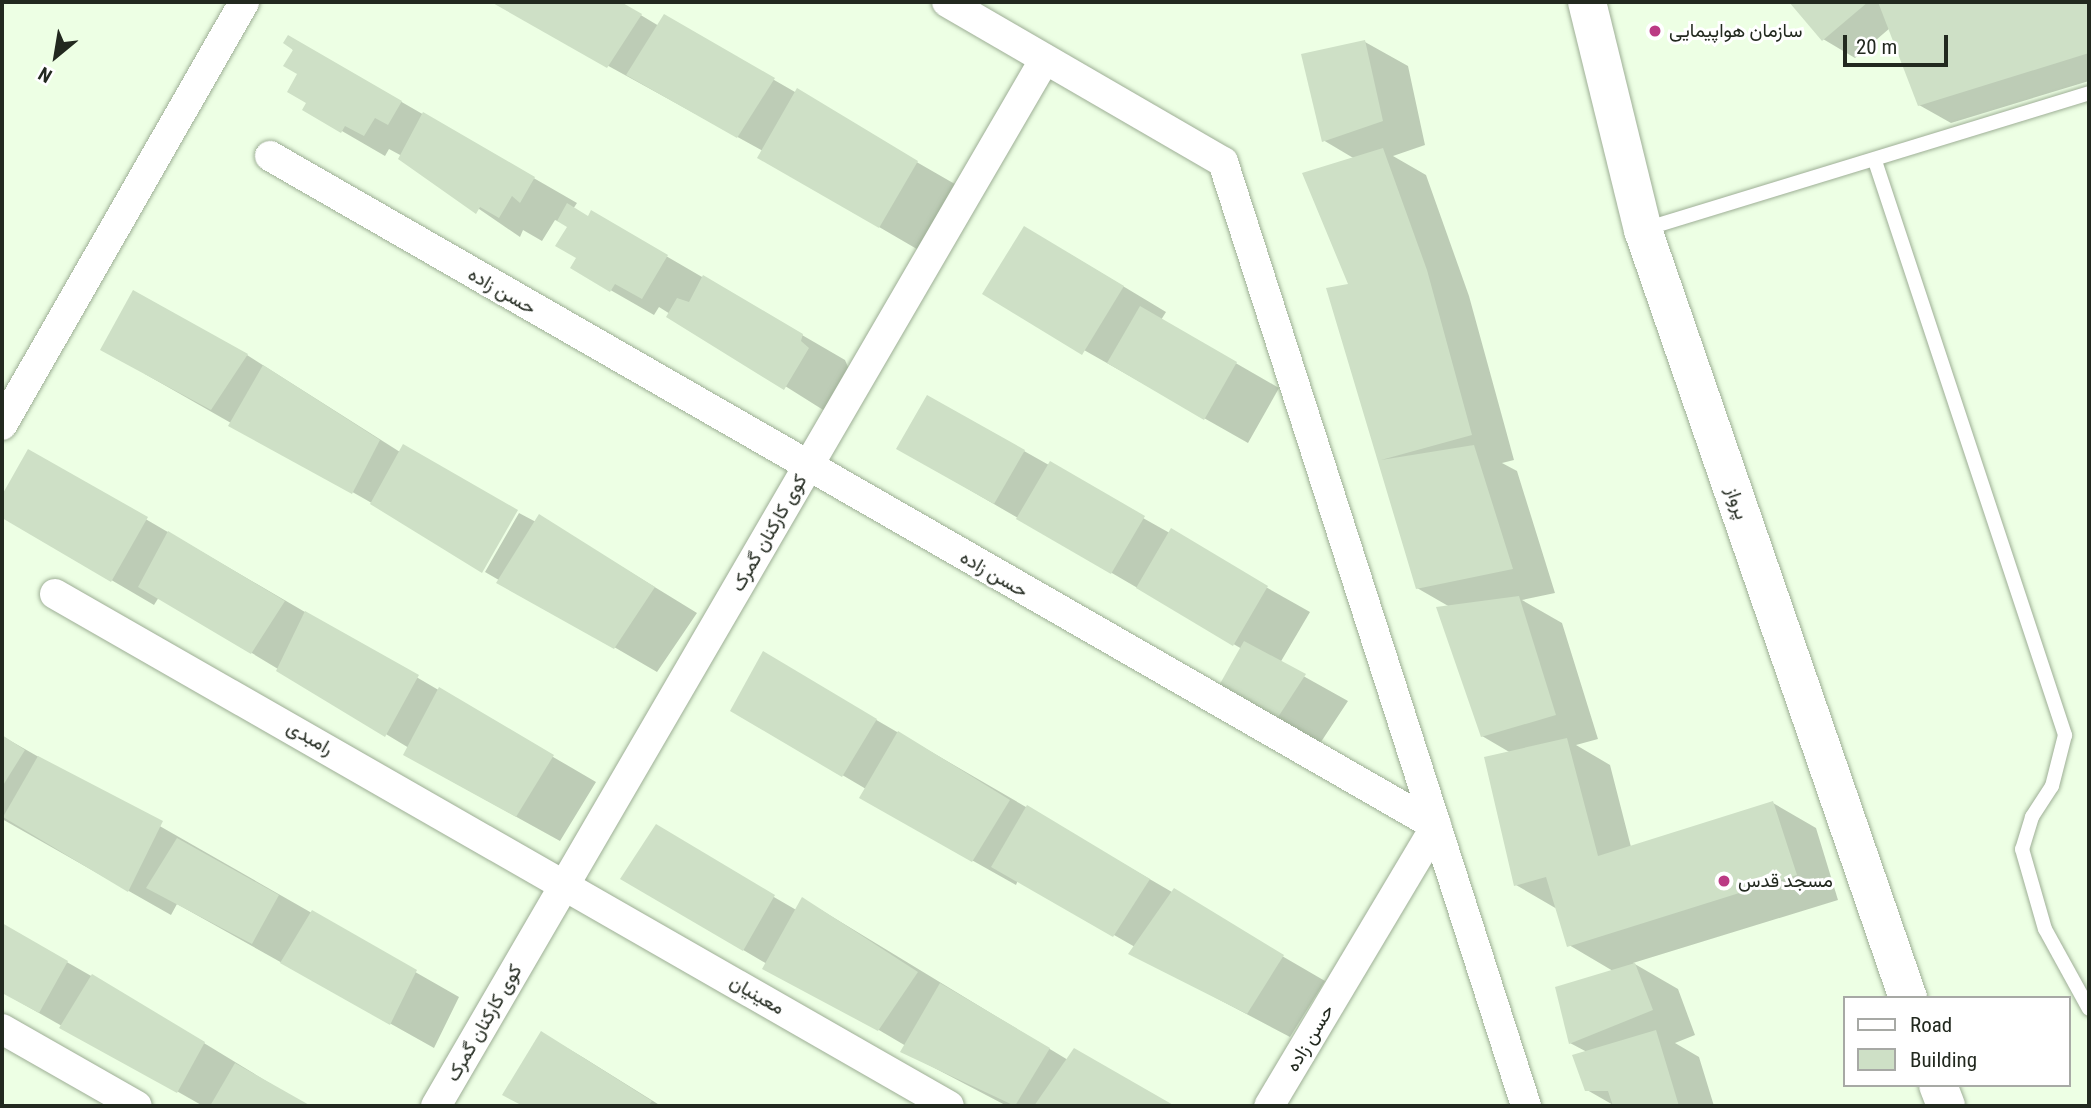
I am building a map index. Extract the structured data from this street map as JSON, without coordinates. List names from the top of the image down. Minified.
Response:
{"streets":{"main road":["پرواز"],"street":["حسن زاده","کوی کارکنان گمرک","رامبدی","معینیان"]},"crossings":[["حسن زاده","کوی کارکنان گمرک"],["کوی کارکنان گمرک","رامبدی"],["کوی کارکنان گمرک","معینیان"],["رامبدی","معینیان"]],"places":["سازمان هواپیمایی","مسجد قدس"],"legend":["Road","Building"],"scale_bar":"20 m","north":"bottom left"}
